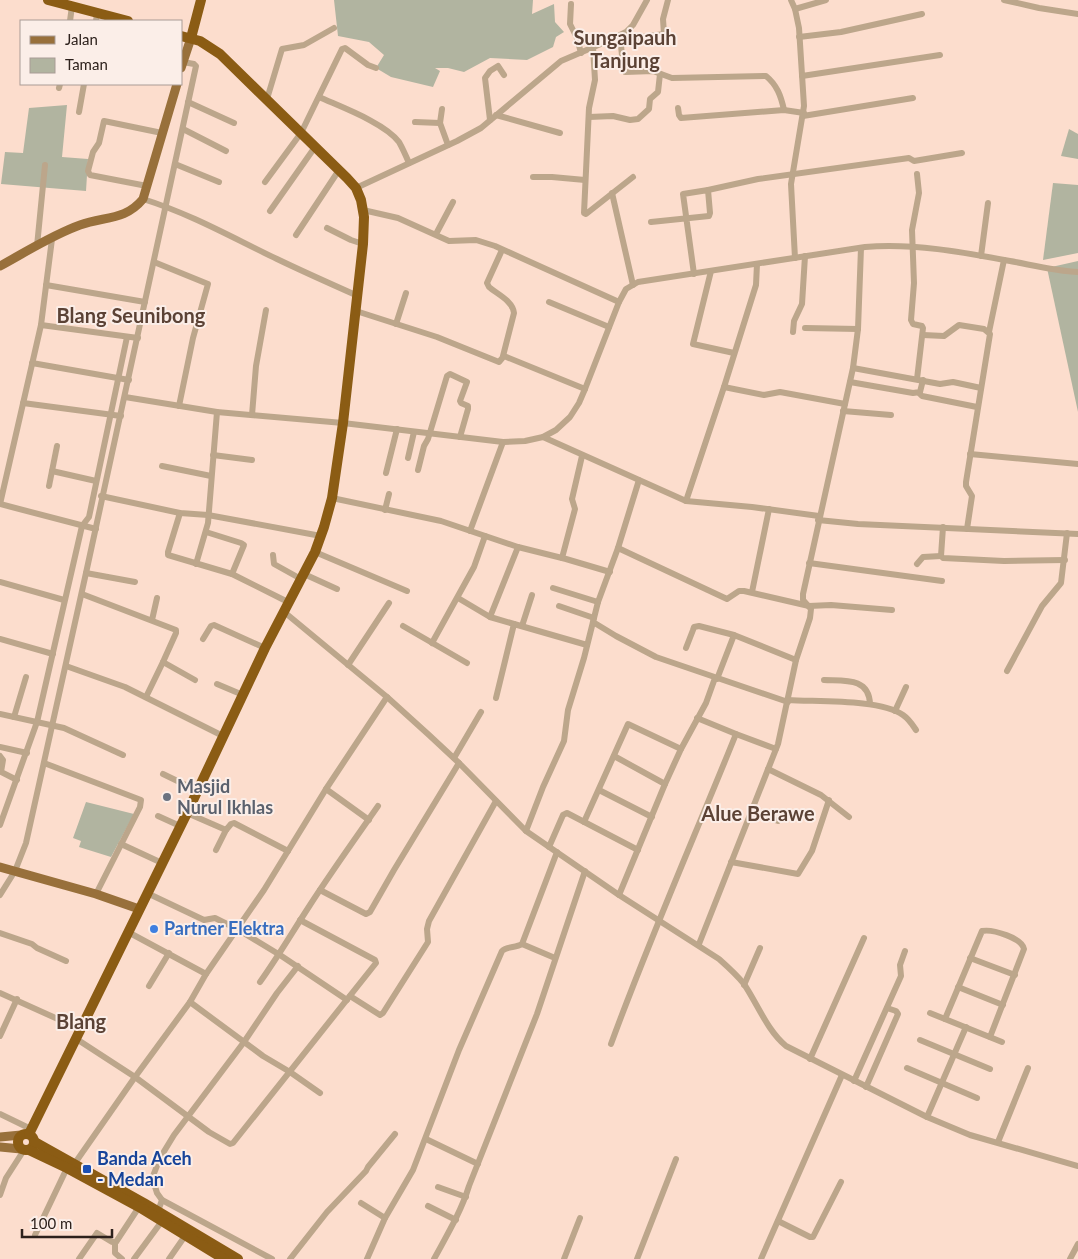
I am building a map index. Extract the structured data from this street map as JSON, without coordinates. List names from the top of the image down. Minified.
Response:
{"districts":["Sungaipauh Tanjung","Blang Seunibong","Alue Berawe","Blang"],"places":{"other":["Masjid Nurul Ikhlas","Partner Elektra"],"transit":["Banda Aceh - Medan"]},"legend":["Jalan","Taman"],"scale_bar":"100 m"}
